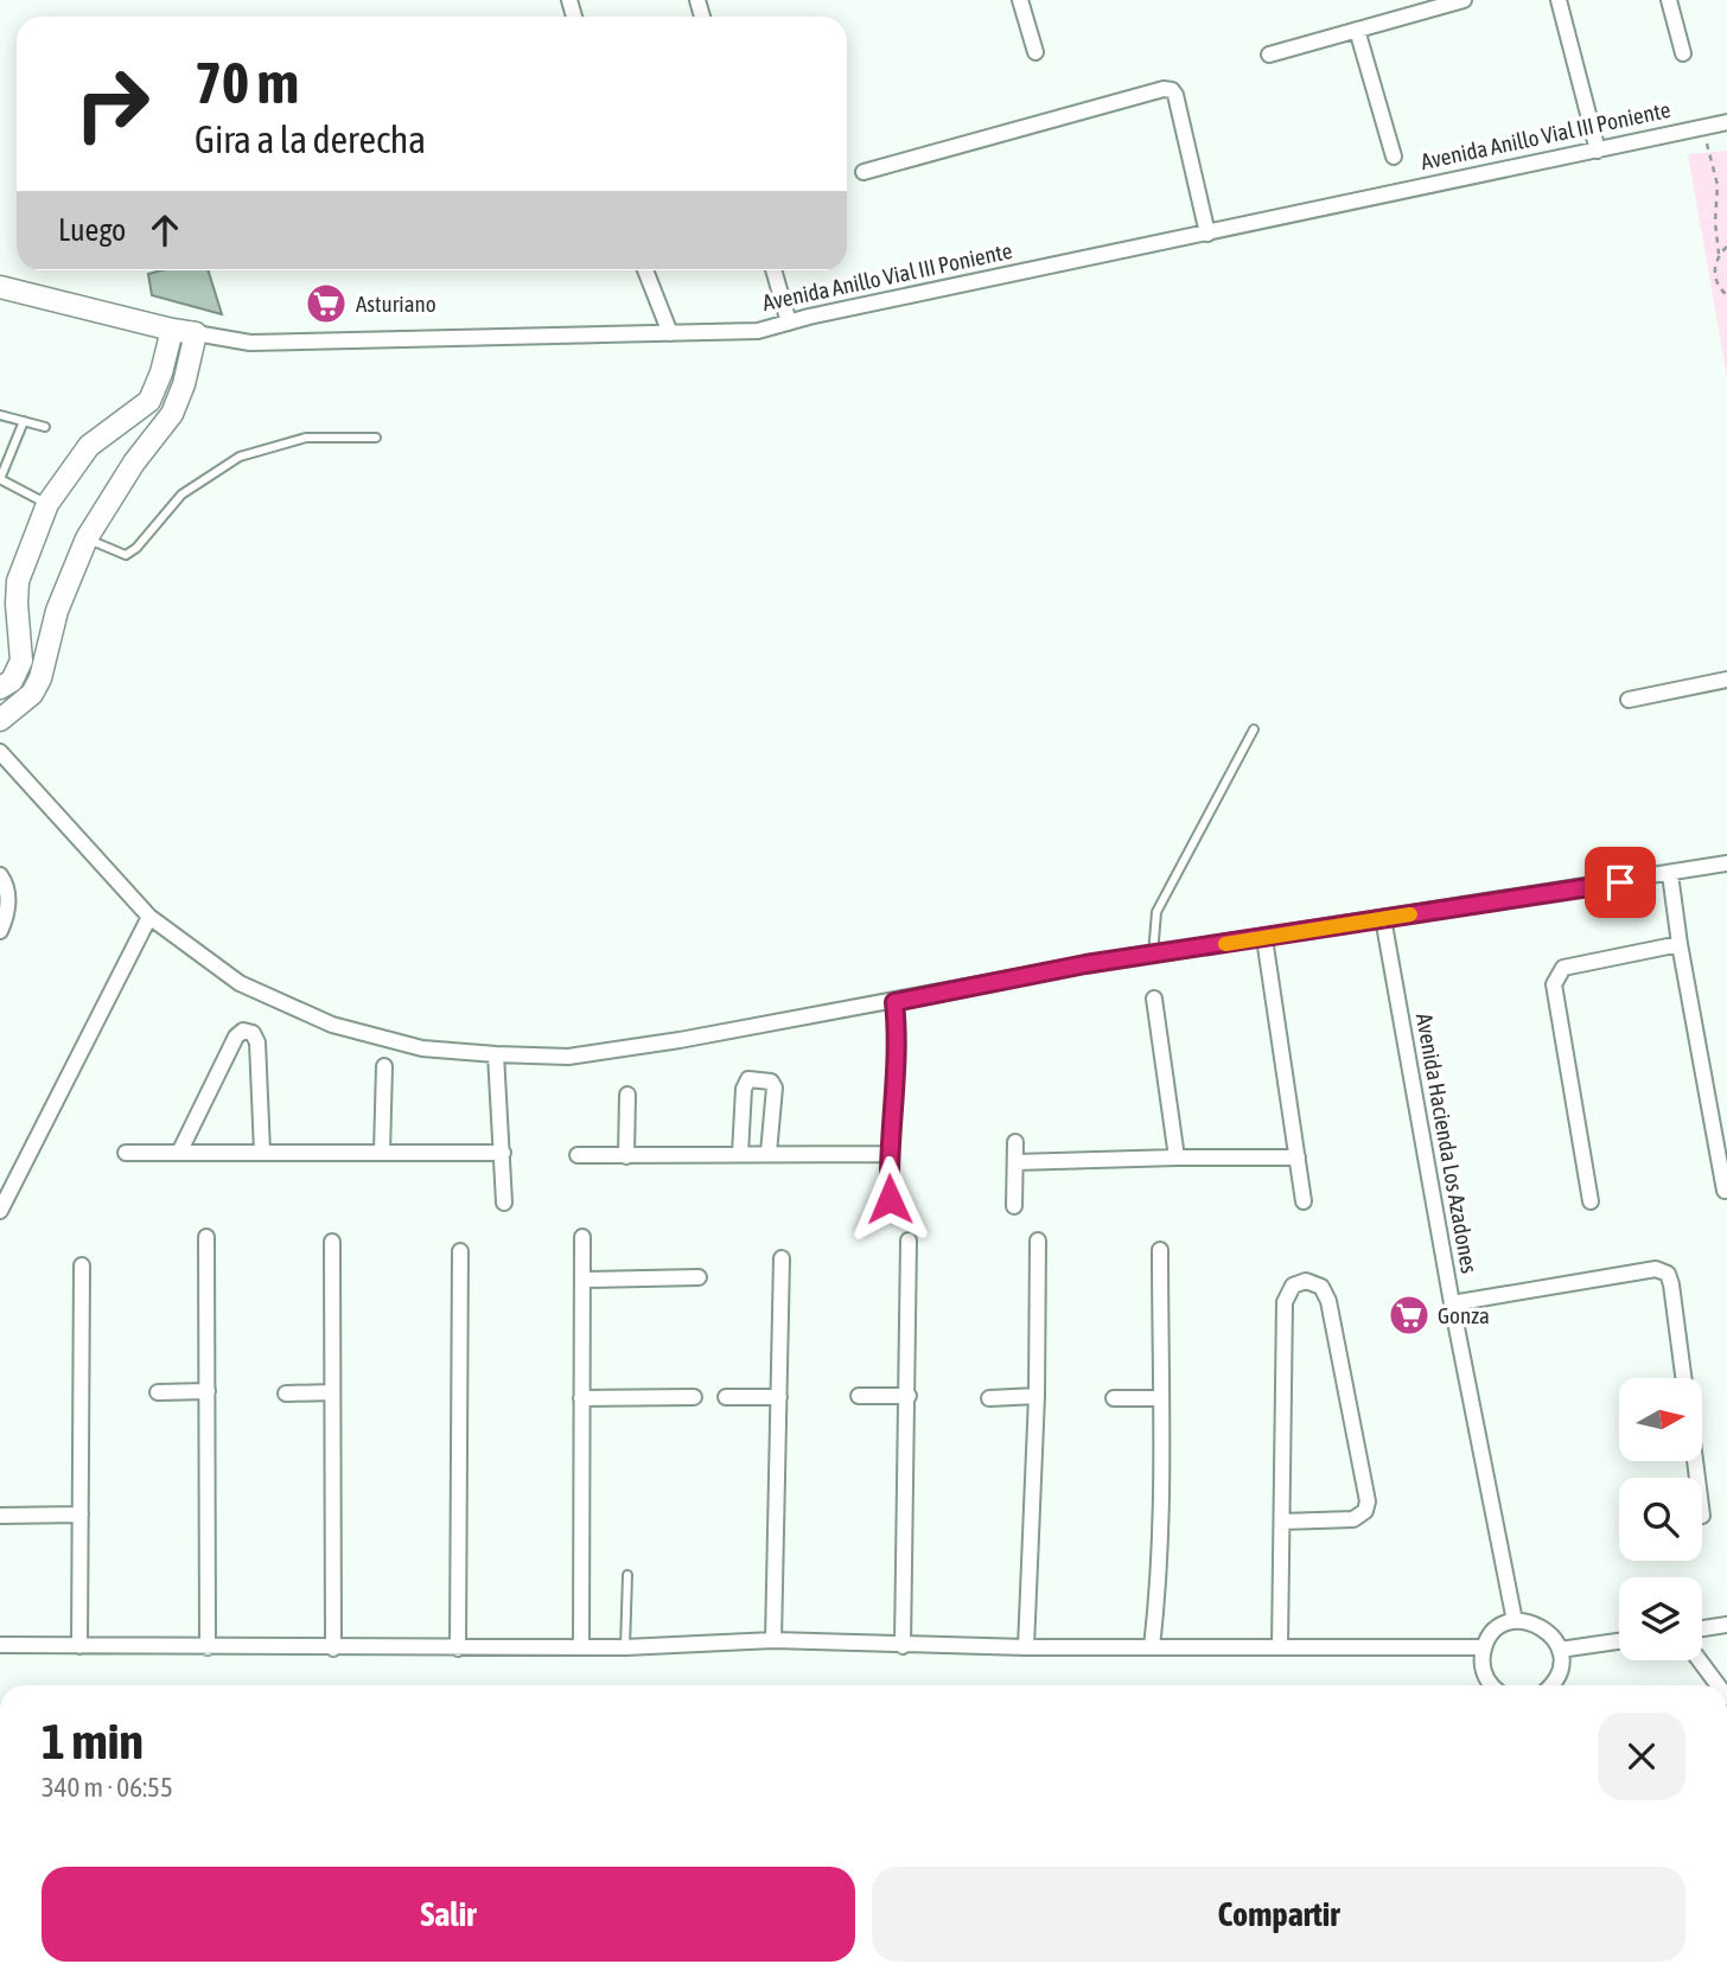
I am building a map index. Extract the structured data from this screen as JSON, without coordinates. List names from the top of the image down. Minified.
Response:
{"streets":{"street":["Avenida Anillo Vial III Poniente","Avenida Hacienda Los Azadones"]},"places":{"supermarket":["Asturiano","Gonza"]},"north":"right","page":{"turn":["70 m","Gira a la derecha"],"then":"Luego","heading":["1 min","340 m · 06:55"],"buttons":["Salir","Compartir"]}}
